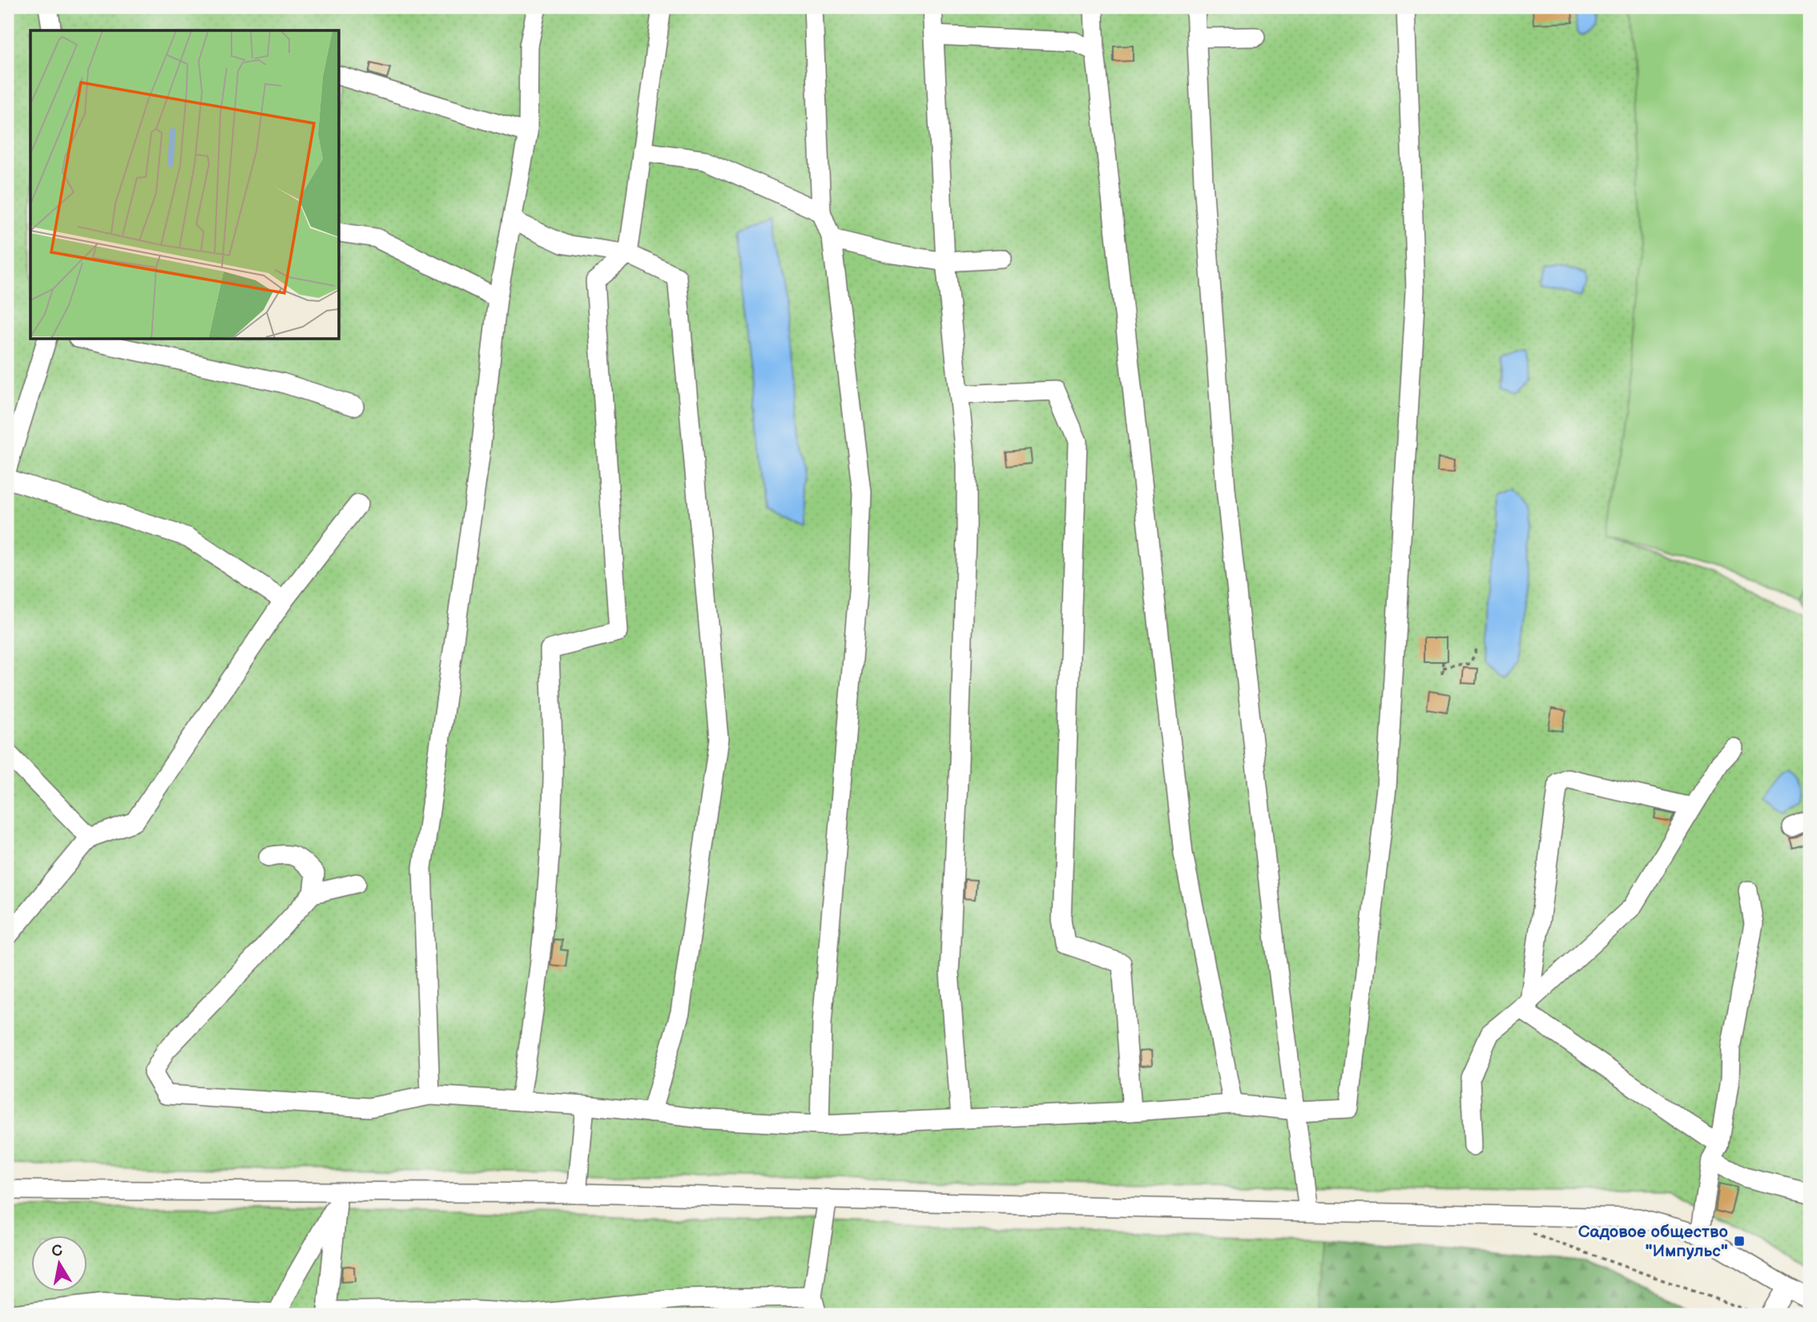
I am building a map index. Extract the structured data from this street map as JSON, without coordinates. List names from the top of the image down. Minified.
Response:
{"places":{"transit":["Садовое общество \"Импульс\""]},"north":"top"}
